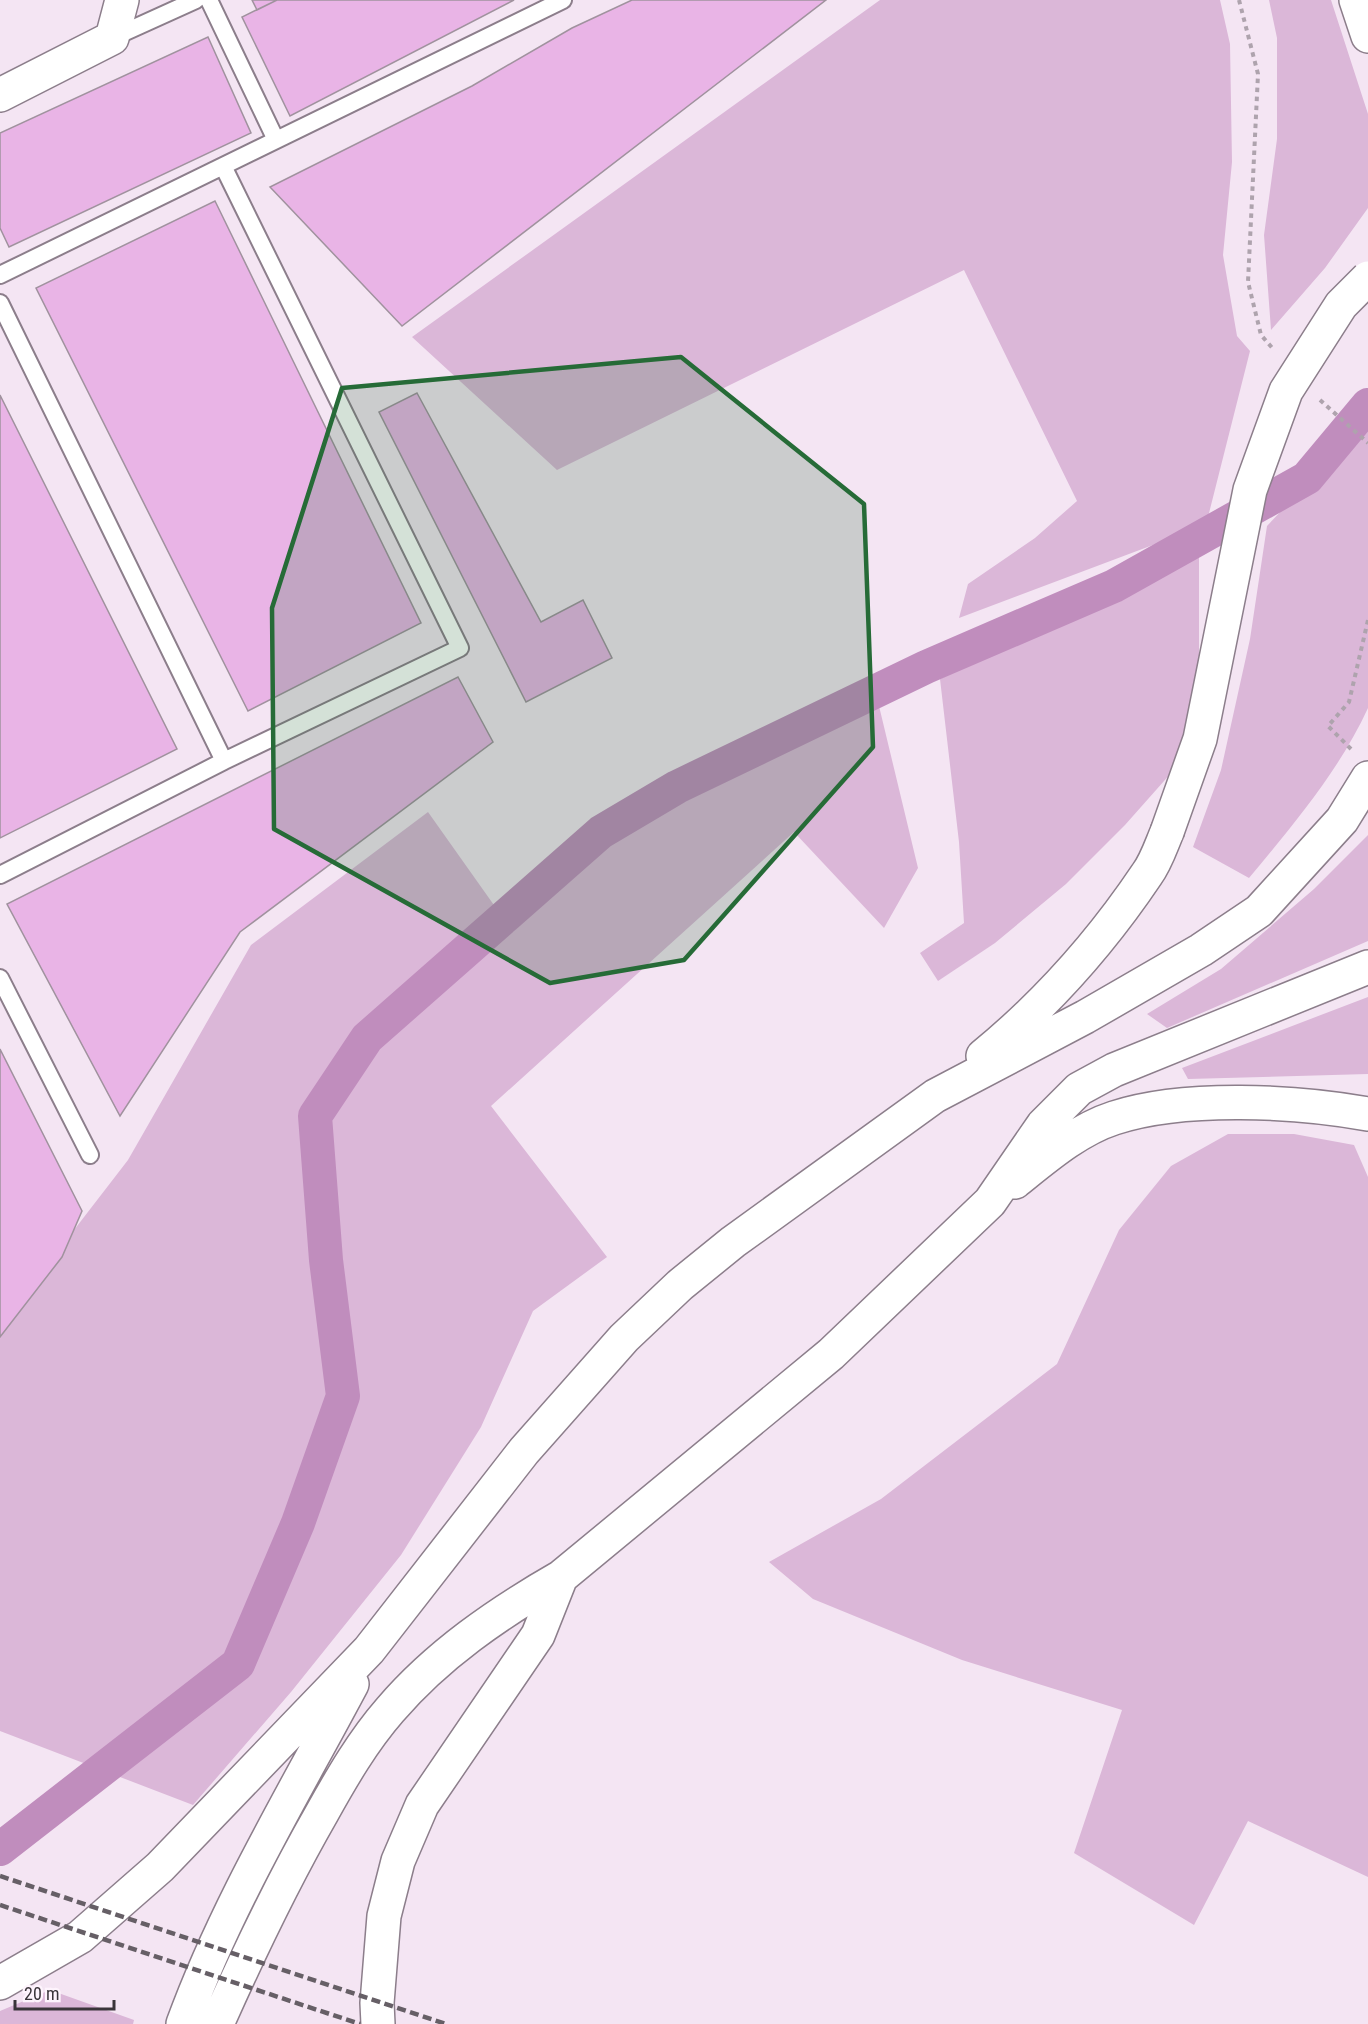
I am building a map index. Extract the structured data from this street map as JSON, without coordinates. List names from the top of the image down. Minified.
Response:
{"scale_bar":"20 m"}
